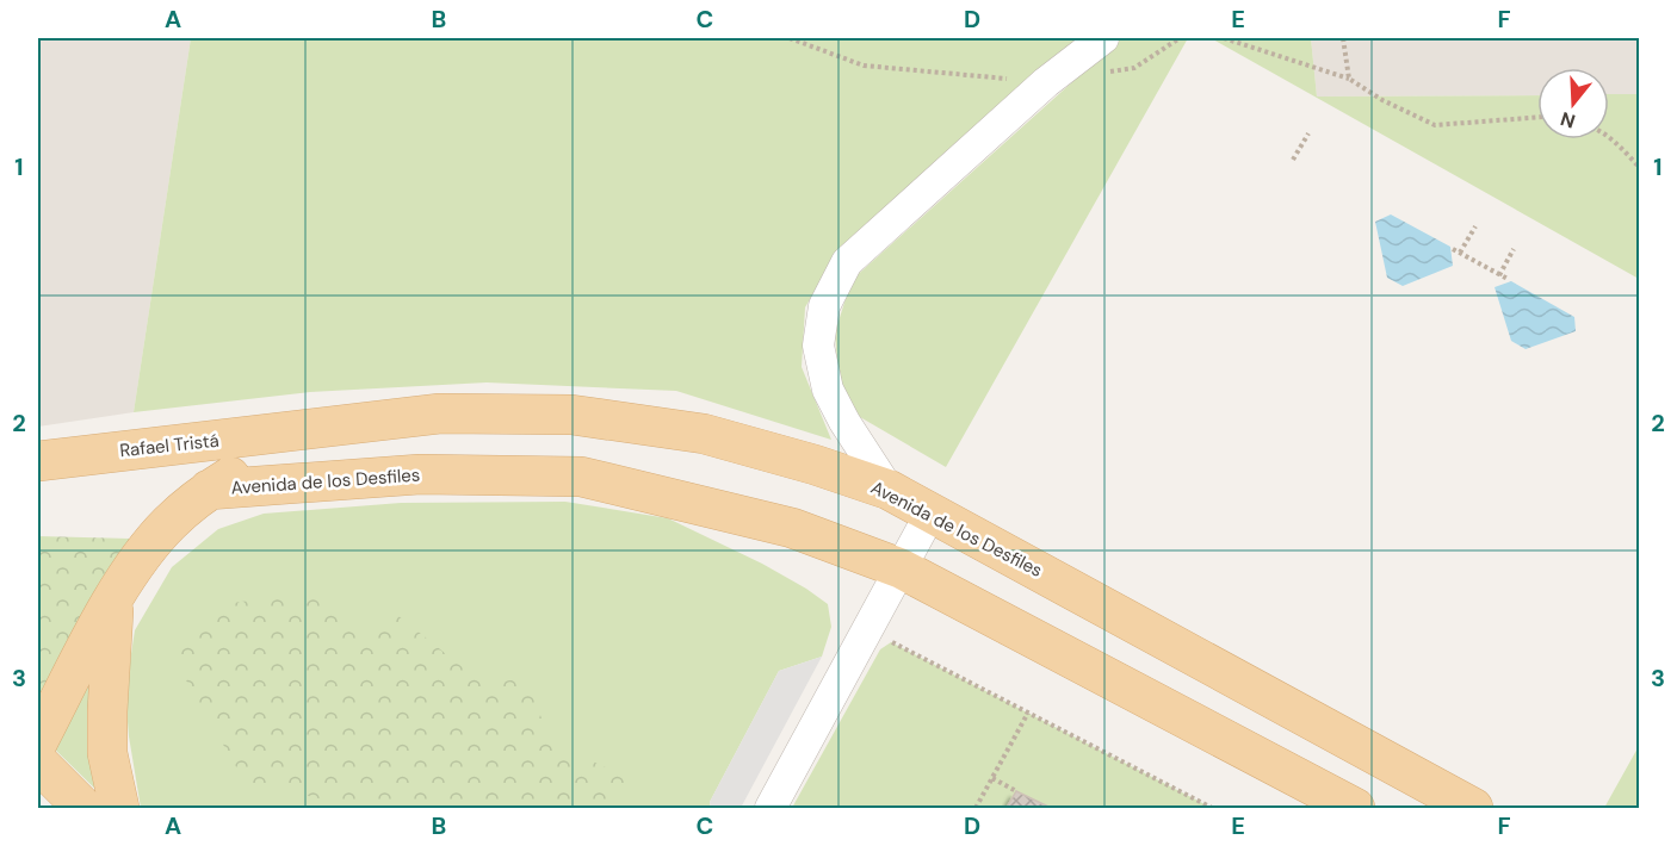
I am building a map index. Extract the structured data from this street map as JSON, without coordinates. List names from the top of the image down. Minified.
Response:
{"streets":{"main road":["Rafael Tristá","Avenida de los Desfiles"]},"crossings":[["Rafael Tristá","Avenida de los Desfiles"]],"north":"bottom","grid":{"columns":["A","B","C","D","E","F"],"rows":["1","2","3"]}}
